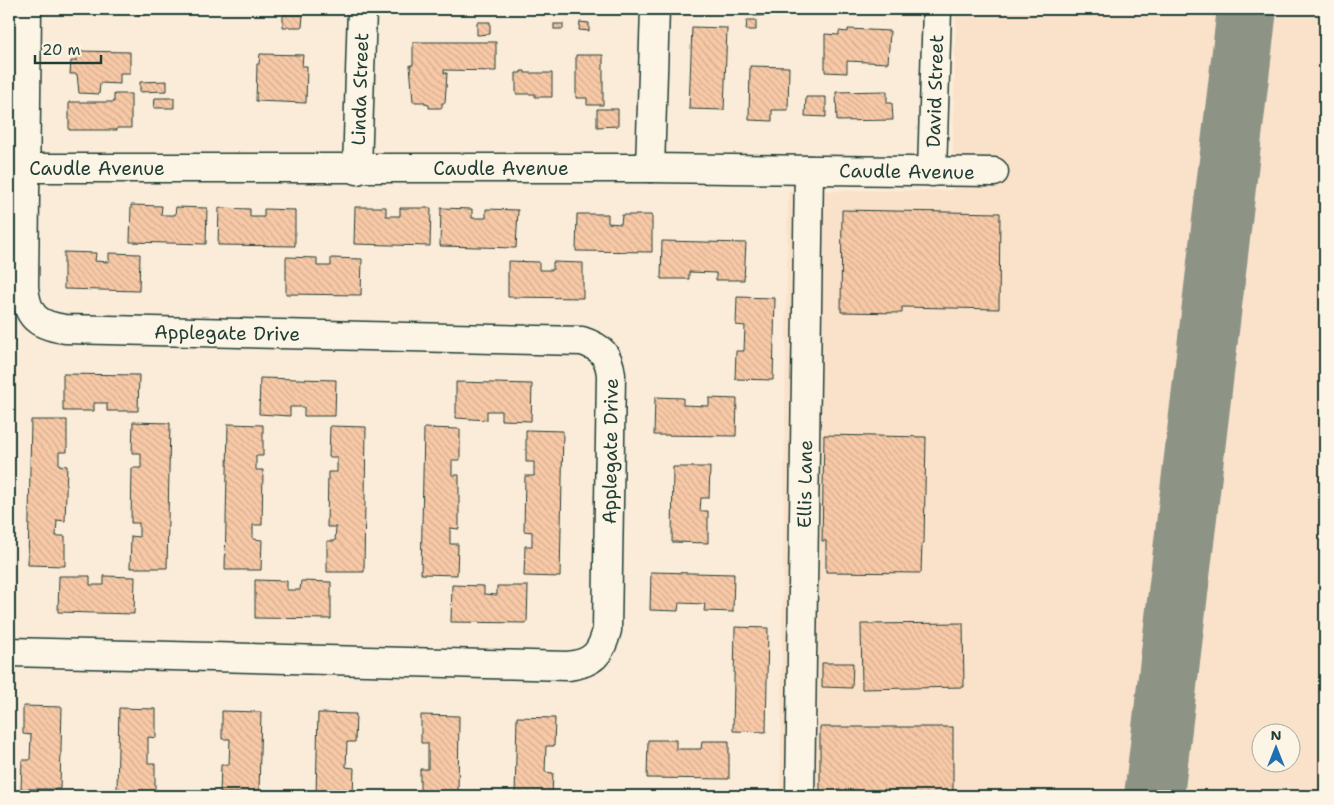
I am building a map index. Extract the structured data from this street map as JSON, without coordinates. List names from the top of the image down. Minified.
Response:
{"streets":{"street":["Linda Street","David Street","Caudle Avenue","Applegate Drive","Ellis Lane"]},"crossings":[["Linda Street","Caudle Avenue"],["David Street","Caudle Avenue"],["Caudle Avenue","Applegate Drive"],["Caudle Avenue","Ellis Lane"]],"scale_bar":"20 m","north":"top"}
